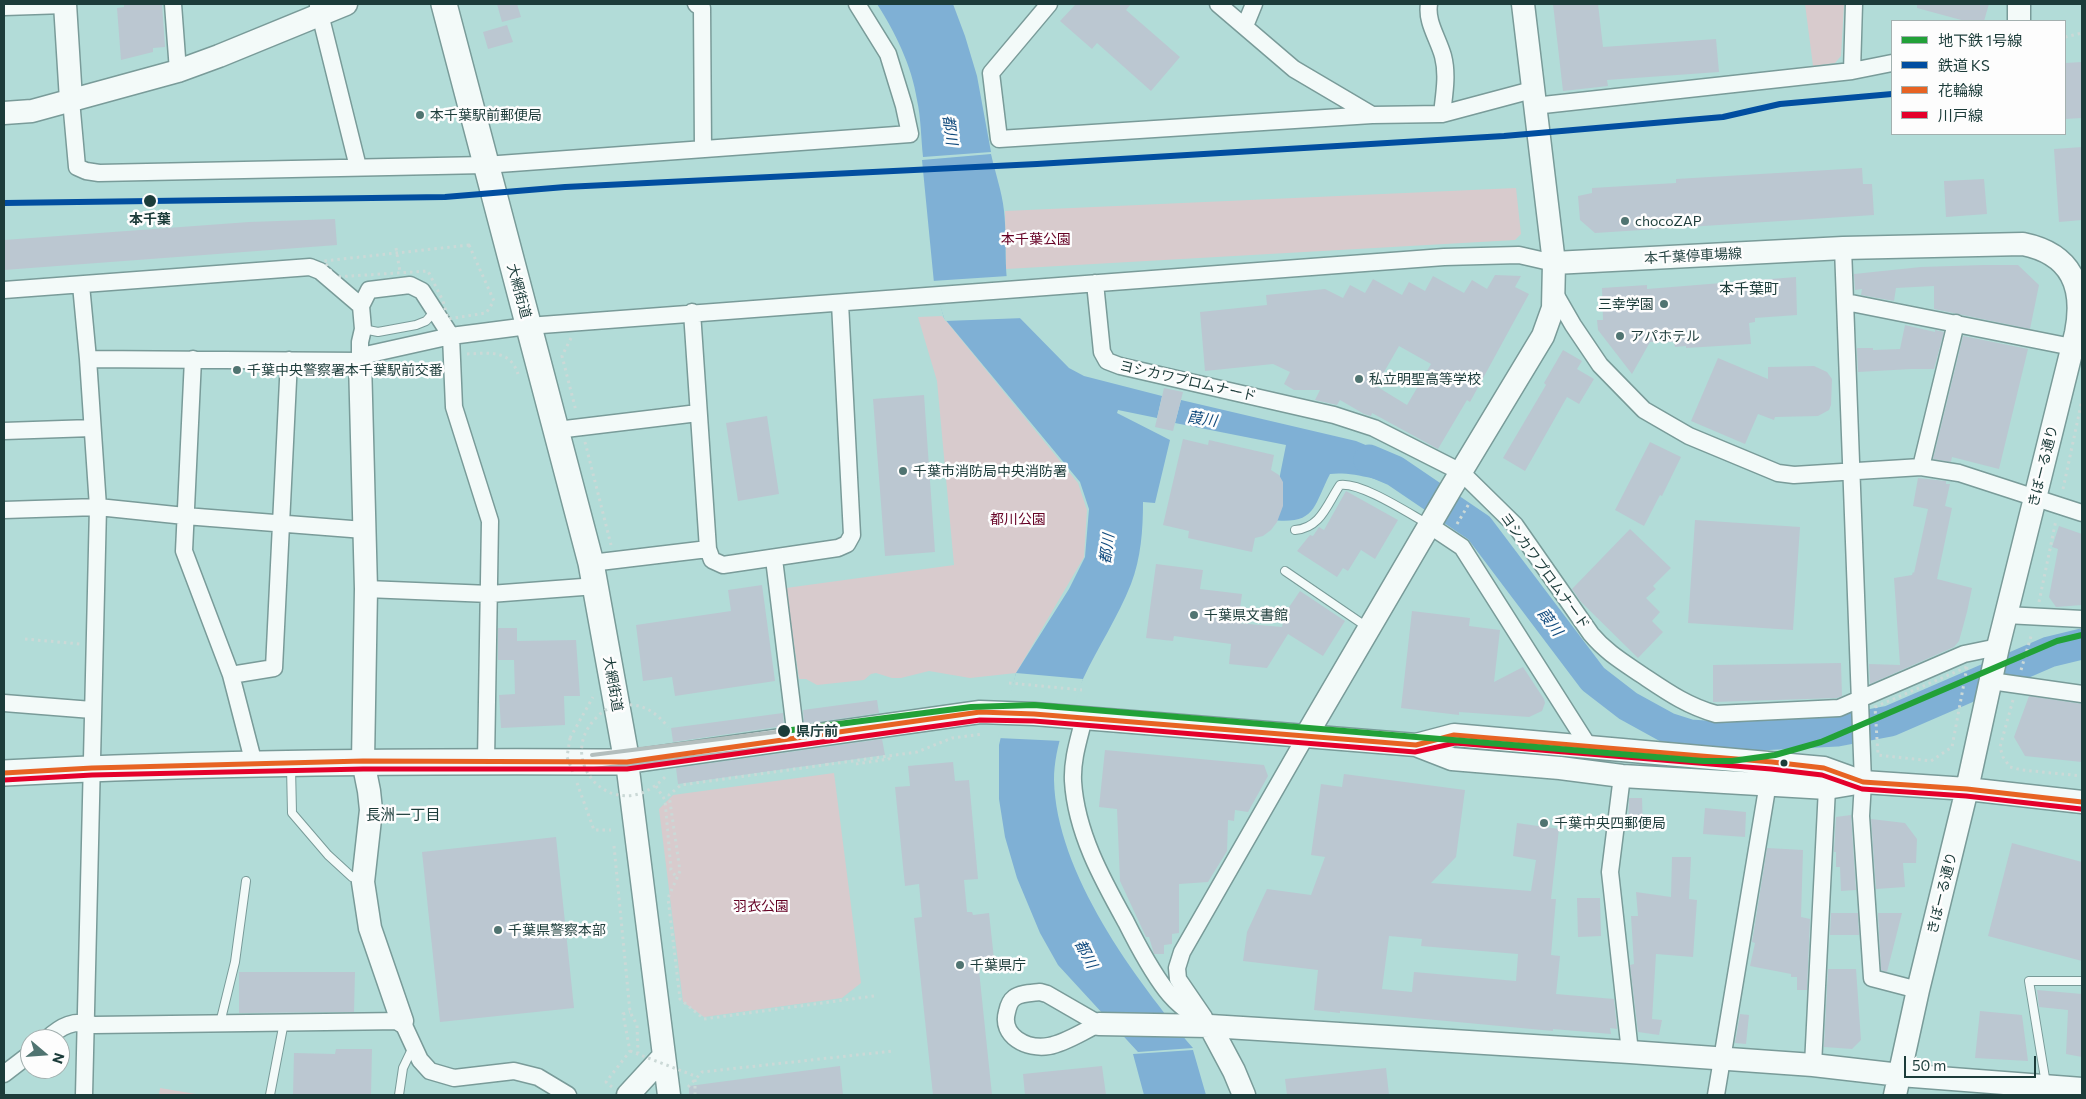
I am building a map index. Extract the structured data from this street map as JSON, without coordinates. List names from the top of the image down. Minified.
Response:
{"streets":{"main road":["大網街道"],"street":["本千葉停車場線","ヨシカワプロムナード","きぼーる通り"]},"crossings":[["本千葉停車場線","きぼーる通り"],["ヨシカワプロムナード","きぼーる通り"]],"districts":["本千葉町","長洲一丁目"],"water":["都川","葭川"],"parks":["本千葉公園","都川公園","羽衣公園"],"places":["本千葉駅前郵便局","本千葉","chocoZAP","三幸学園","アパホテル","千葉中央警察署本千葉駅前交番","私立明聖高等学校","千葉市消防局中央消防署","千葉県文書館","県庁前","千葉中央四郵便局","千葉県警察本部","千葉県庁"],"lines":["rail line KS","metro line 1号線","transit line 花輪線","transit line 川戸線"],"legend":["地下鉄 1号線","鉄道 KS","花輪線","川戸線"],"scale_bar":"50 m","north":"right"}
